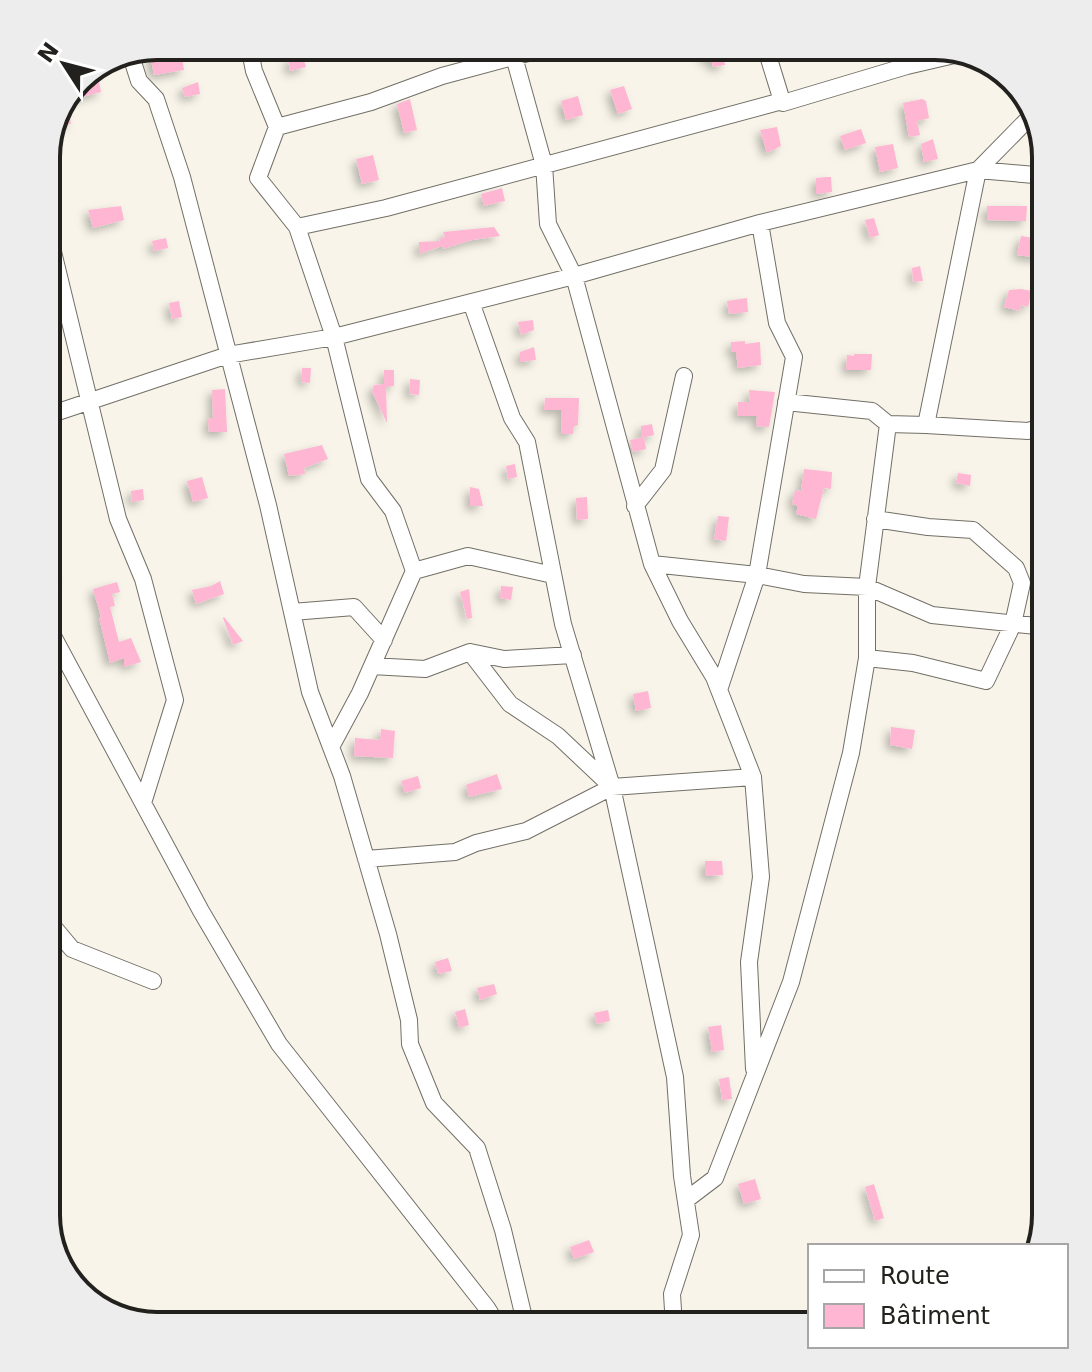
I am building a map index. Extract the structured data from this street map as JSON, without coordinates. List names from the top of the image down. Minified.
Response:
{"legend":["Route","Bâtiment"],"north":"top left"}
